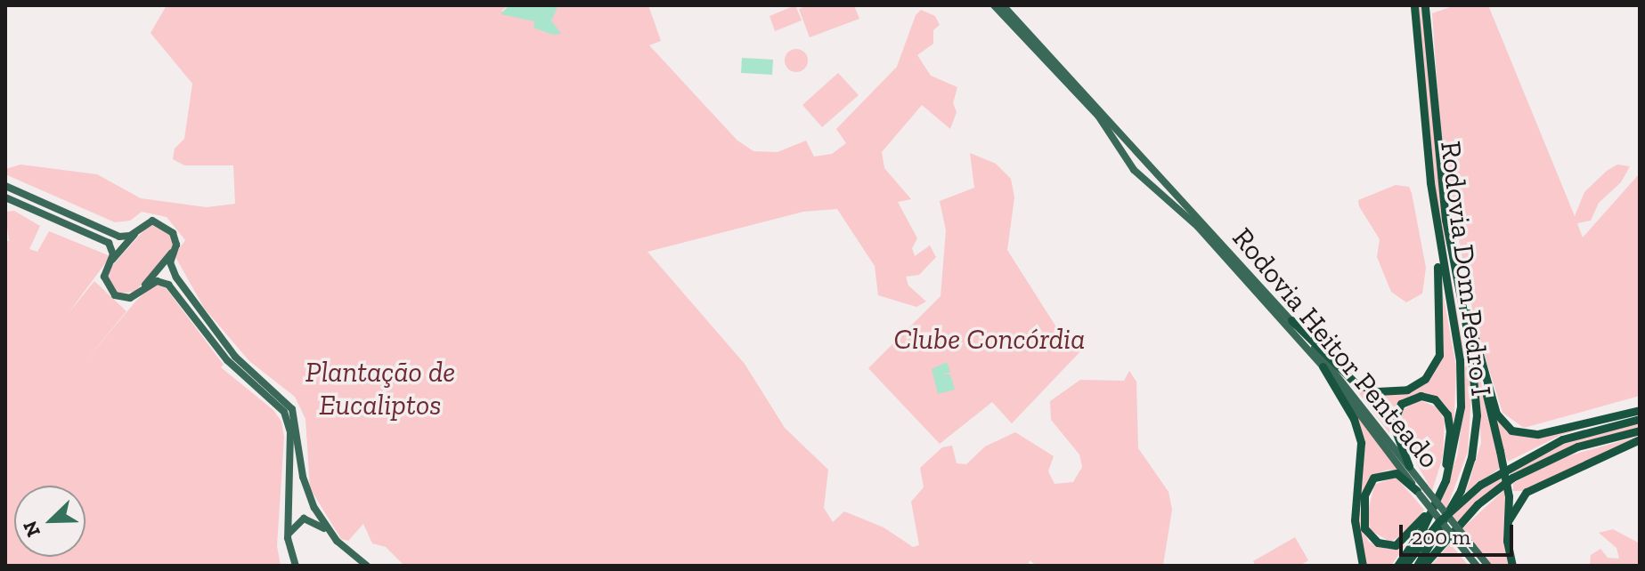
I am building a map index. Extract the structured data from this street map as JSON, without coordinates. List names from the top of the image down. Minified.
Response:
{"streets":{"highway":["Rodovia Dom Pedro I"],"main road":["Rodovia Heitor Penteado"]},"parks":["Clube Concórdia","Plantação de Eucaliptos"],"scale_bar":"200 m","north":"bottom left"}
